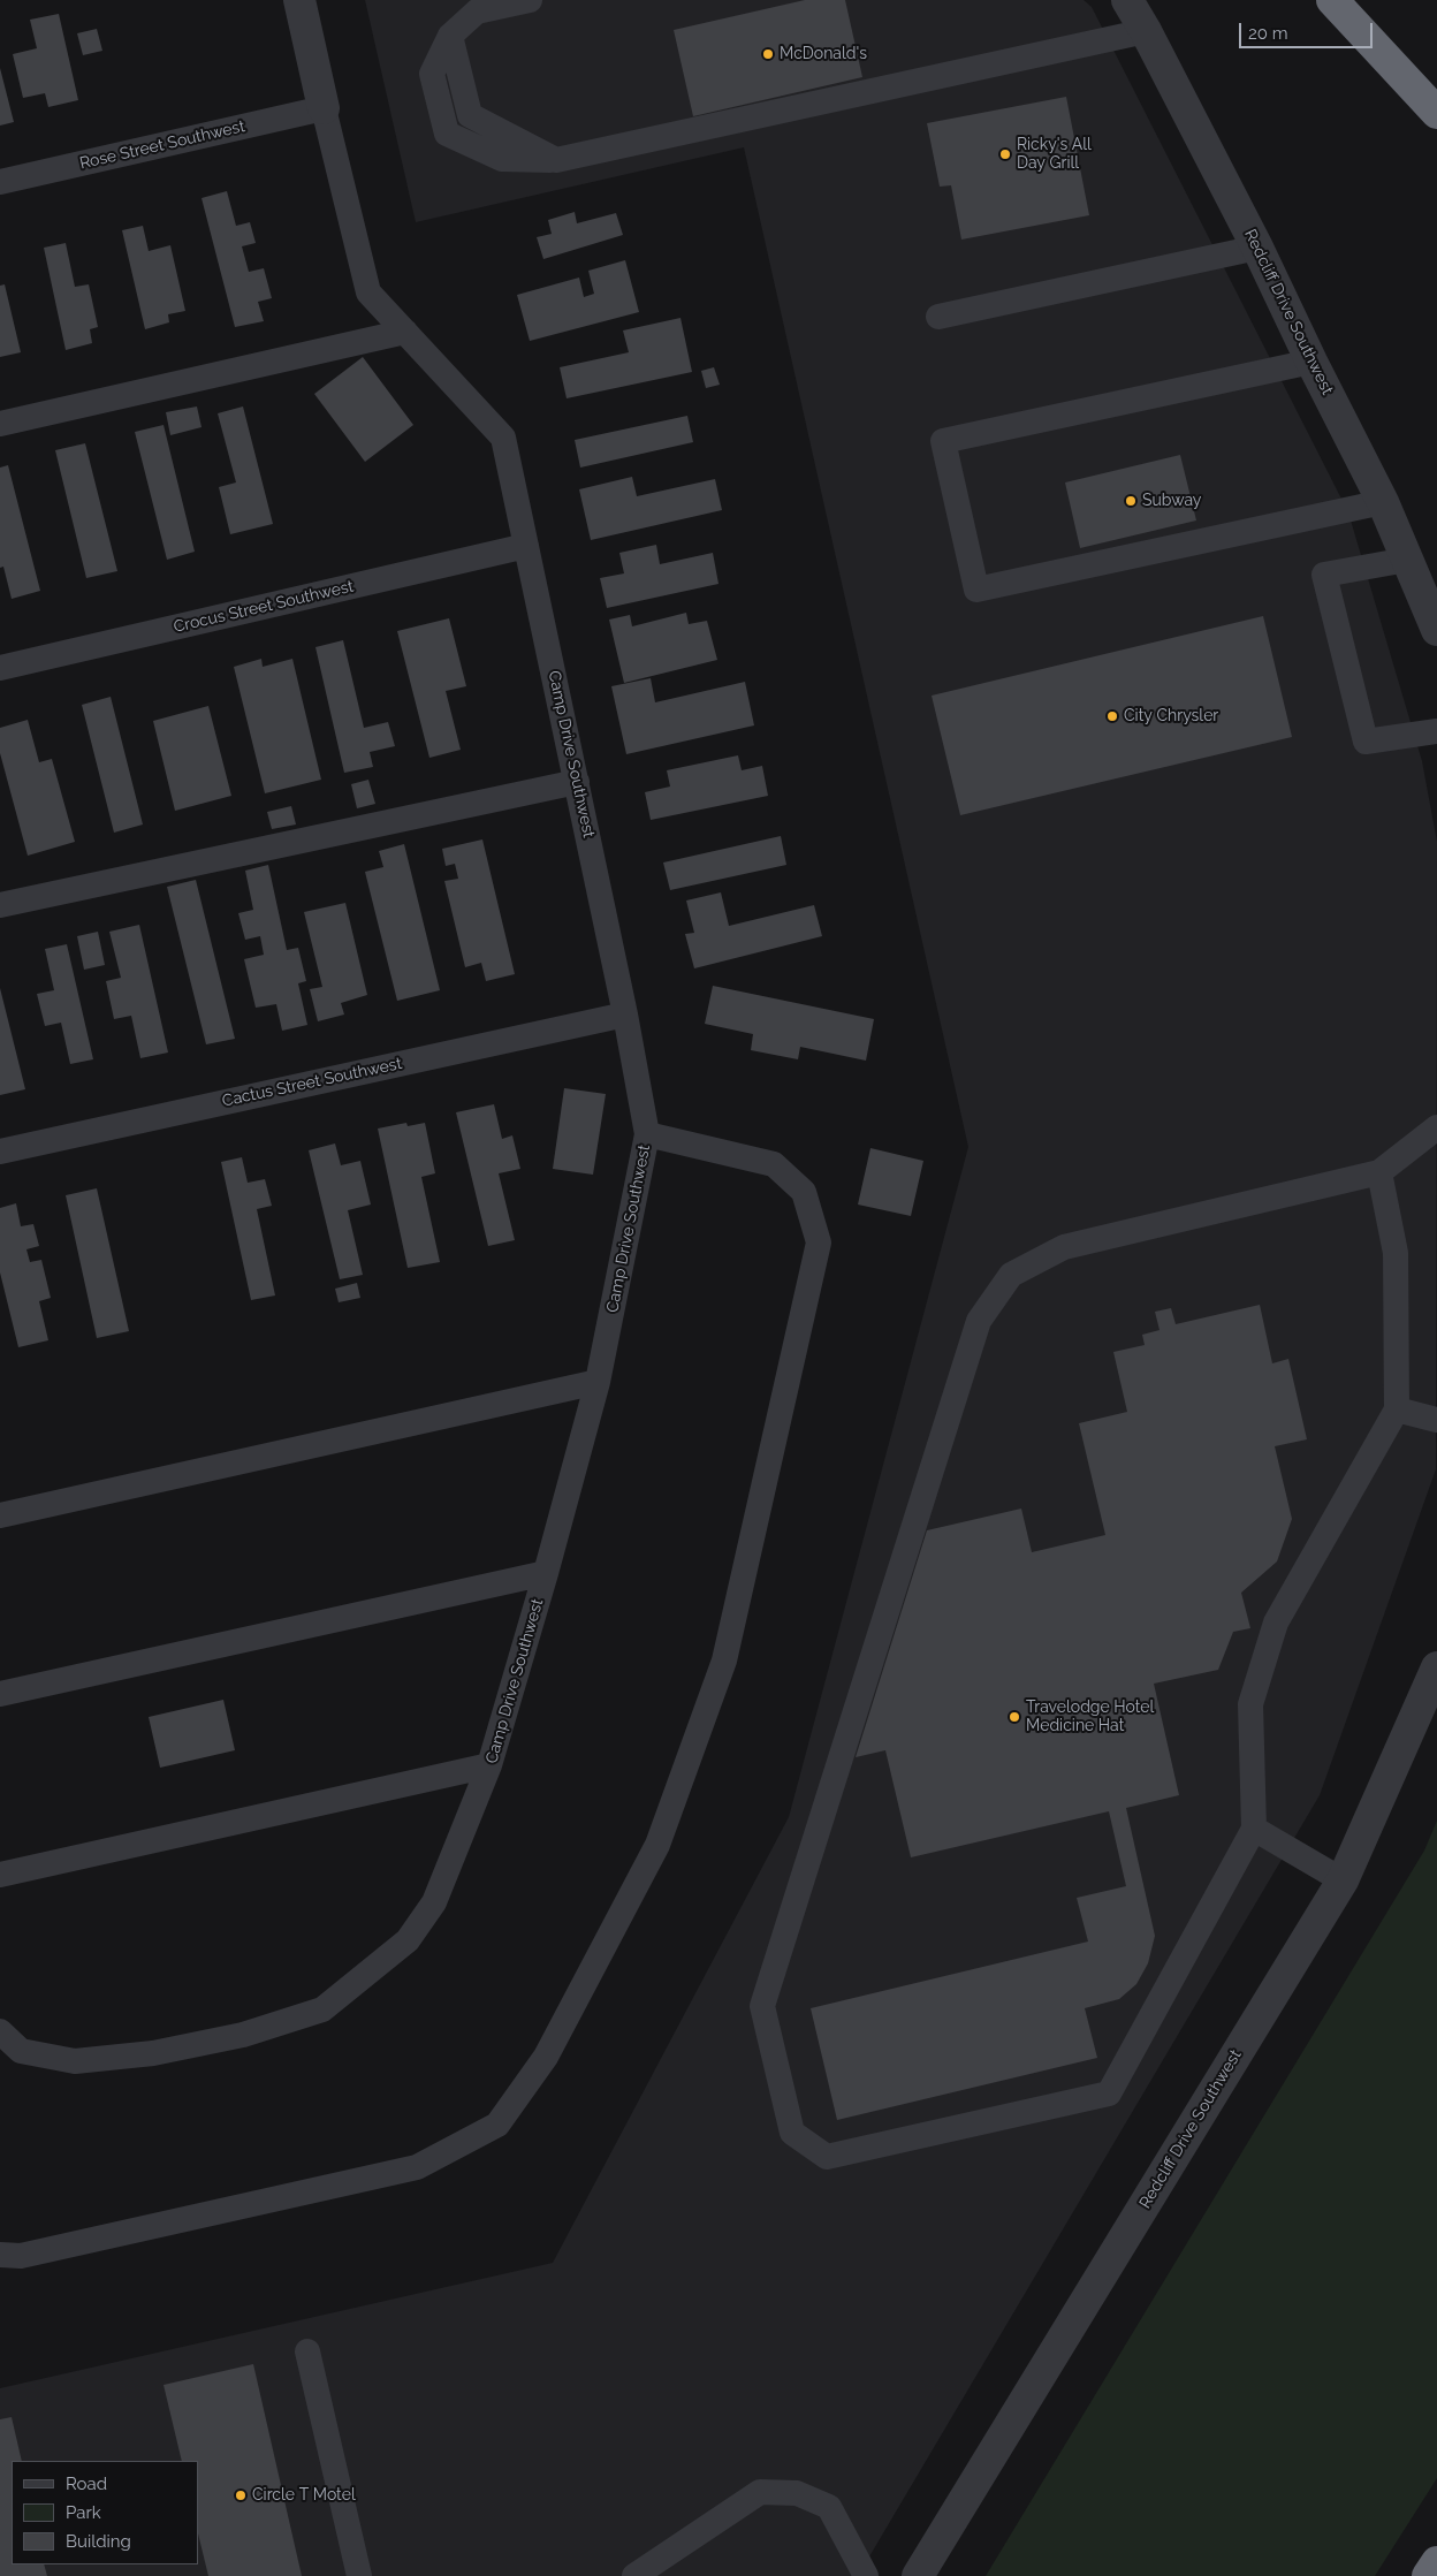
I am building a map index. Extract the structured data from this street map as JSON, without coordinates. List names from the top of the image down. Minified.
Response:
{"streets":{"street":["Redcliff Drive Southwest"],"lane":["Rose Street Southwest","Crocus Street Southwest","Camp Drive Southwest","Cactus Street Southwest"]},"crossings":[["Rose Street Southwest","Camp Drive Southwest"],["Crocus Street Southwest","Camp Drive Southwest"],["Camp Drive Southwest","Cactus Street Southwest"]],"places":["McDonald's","Ricky's All Day Grill","Subway","City Chrysler","Travelodge Hotel Medicine Hat","Circle T Motel"],"legend":["Road","Park","Building"],"scale_bar":"20 m"}
